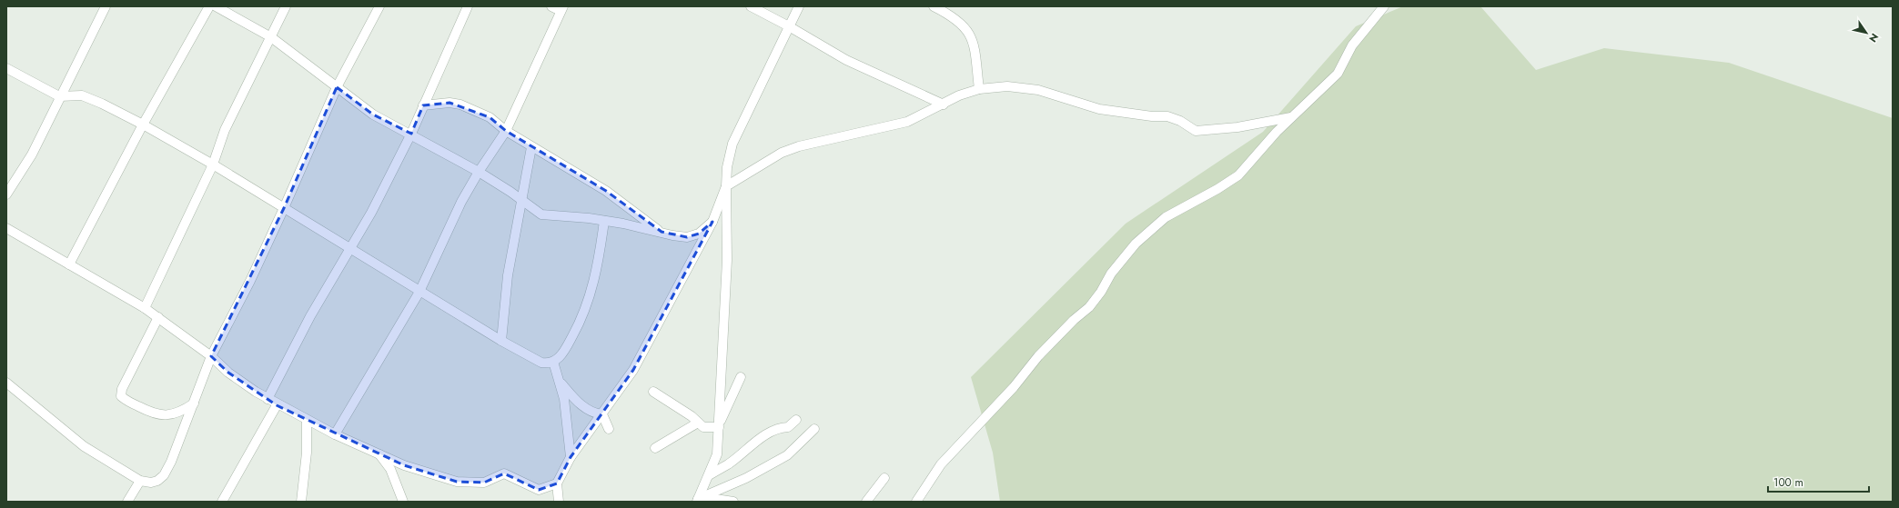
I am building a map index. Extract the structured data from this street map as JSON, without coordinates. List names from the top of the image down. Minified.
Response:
{"scale_bar":"100 m","north":"bottom right"}
